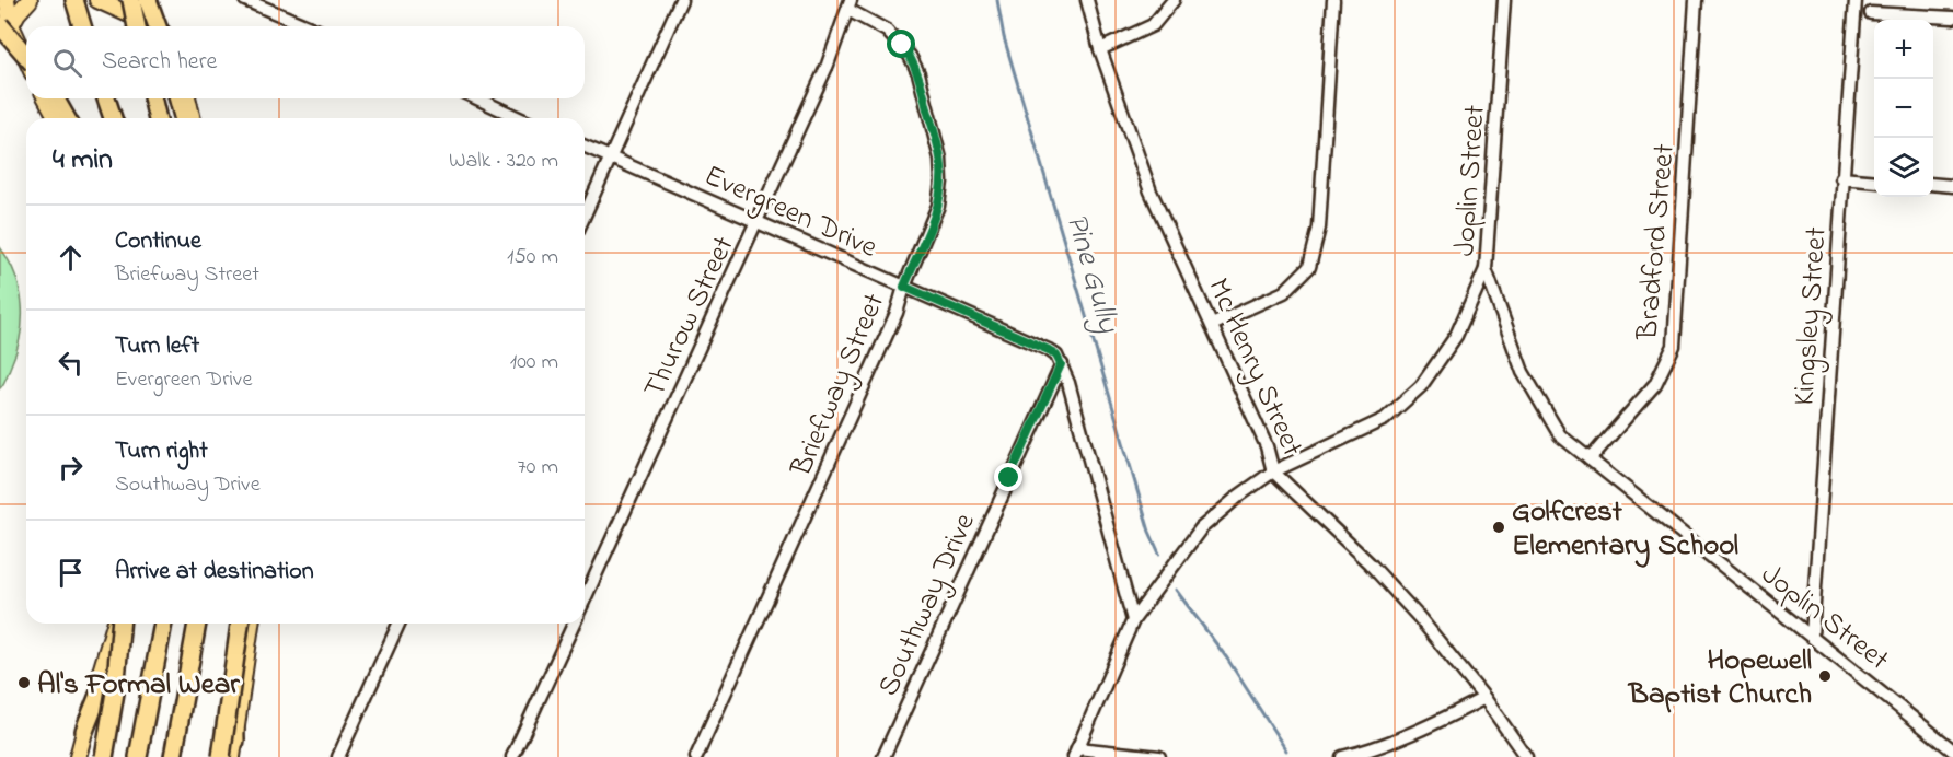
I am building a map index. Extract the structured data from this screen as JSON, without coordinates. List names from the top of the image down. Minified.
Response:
{"streets":{"street":["Joplin Street","Evergreen Drive","Bradford Street","Thurow Street","Kingsley Street","Mc Henry Street","Briefway Street","Southway Drive"]},"crossings":[["Joplin Street","Bradford Street"],["Joplin Street","Kingsley Street"],["Evergreen Drive","Thurow Street"],["Evergreen Drive","Briefway Street"],["Evergreen Drive","Southway Drive"],["Thurow Street","Briefway Street"]],"water":["Pine Gully"],"places":["Golfcrest Elementary School","Hopewell Baptist Church","Al's Formal Wear"],"page":{"map_buttons":["+","−"],"search":"Search here","heading":["4 min","Walk · 320 m"],"list":[["Continue","Briefway Street","150 m"],["Turn left","Evergreen Drive","100 m"],["Turn right","Southway Drive","70 m"],"Arrive at destination"]}}
